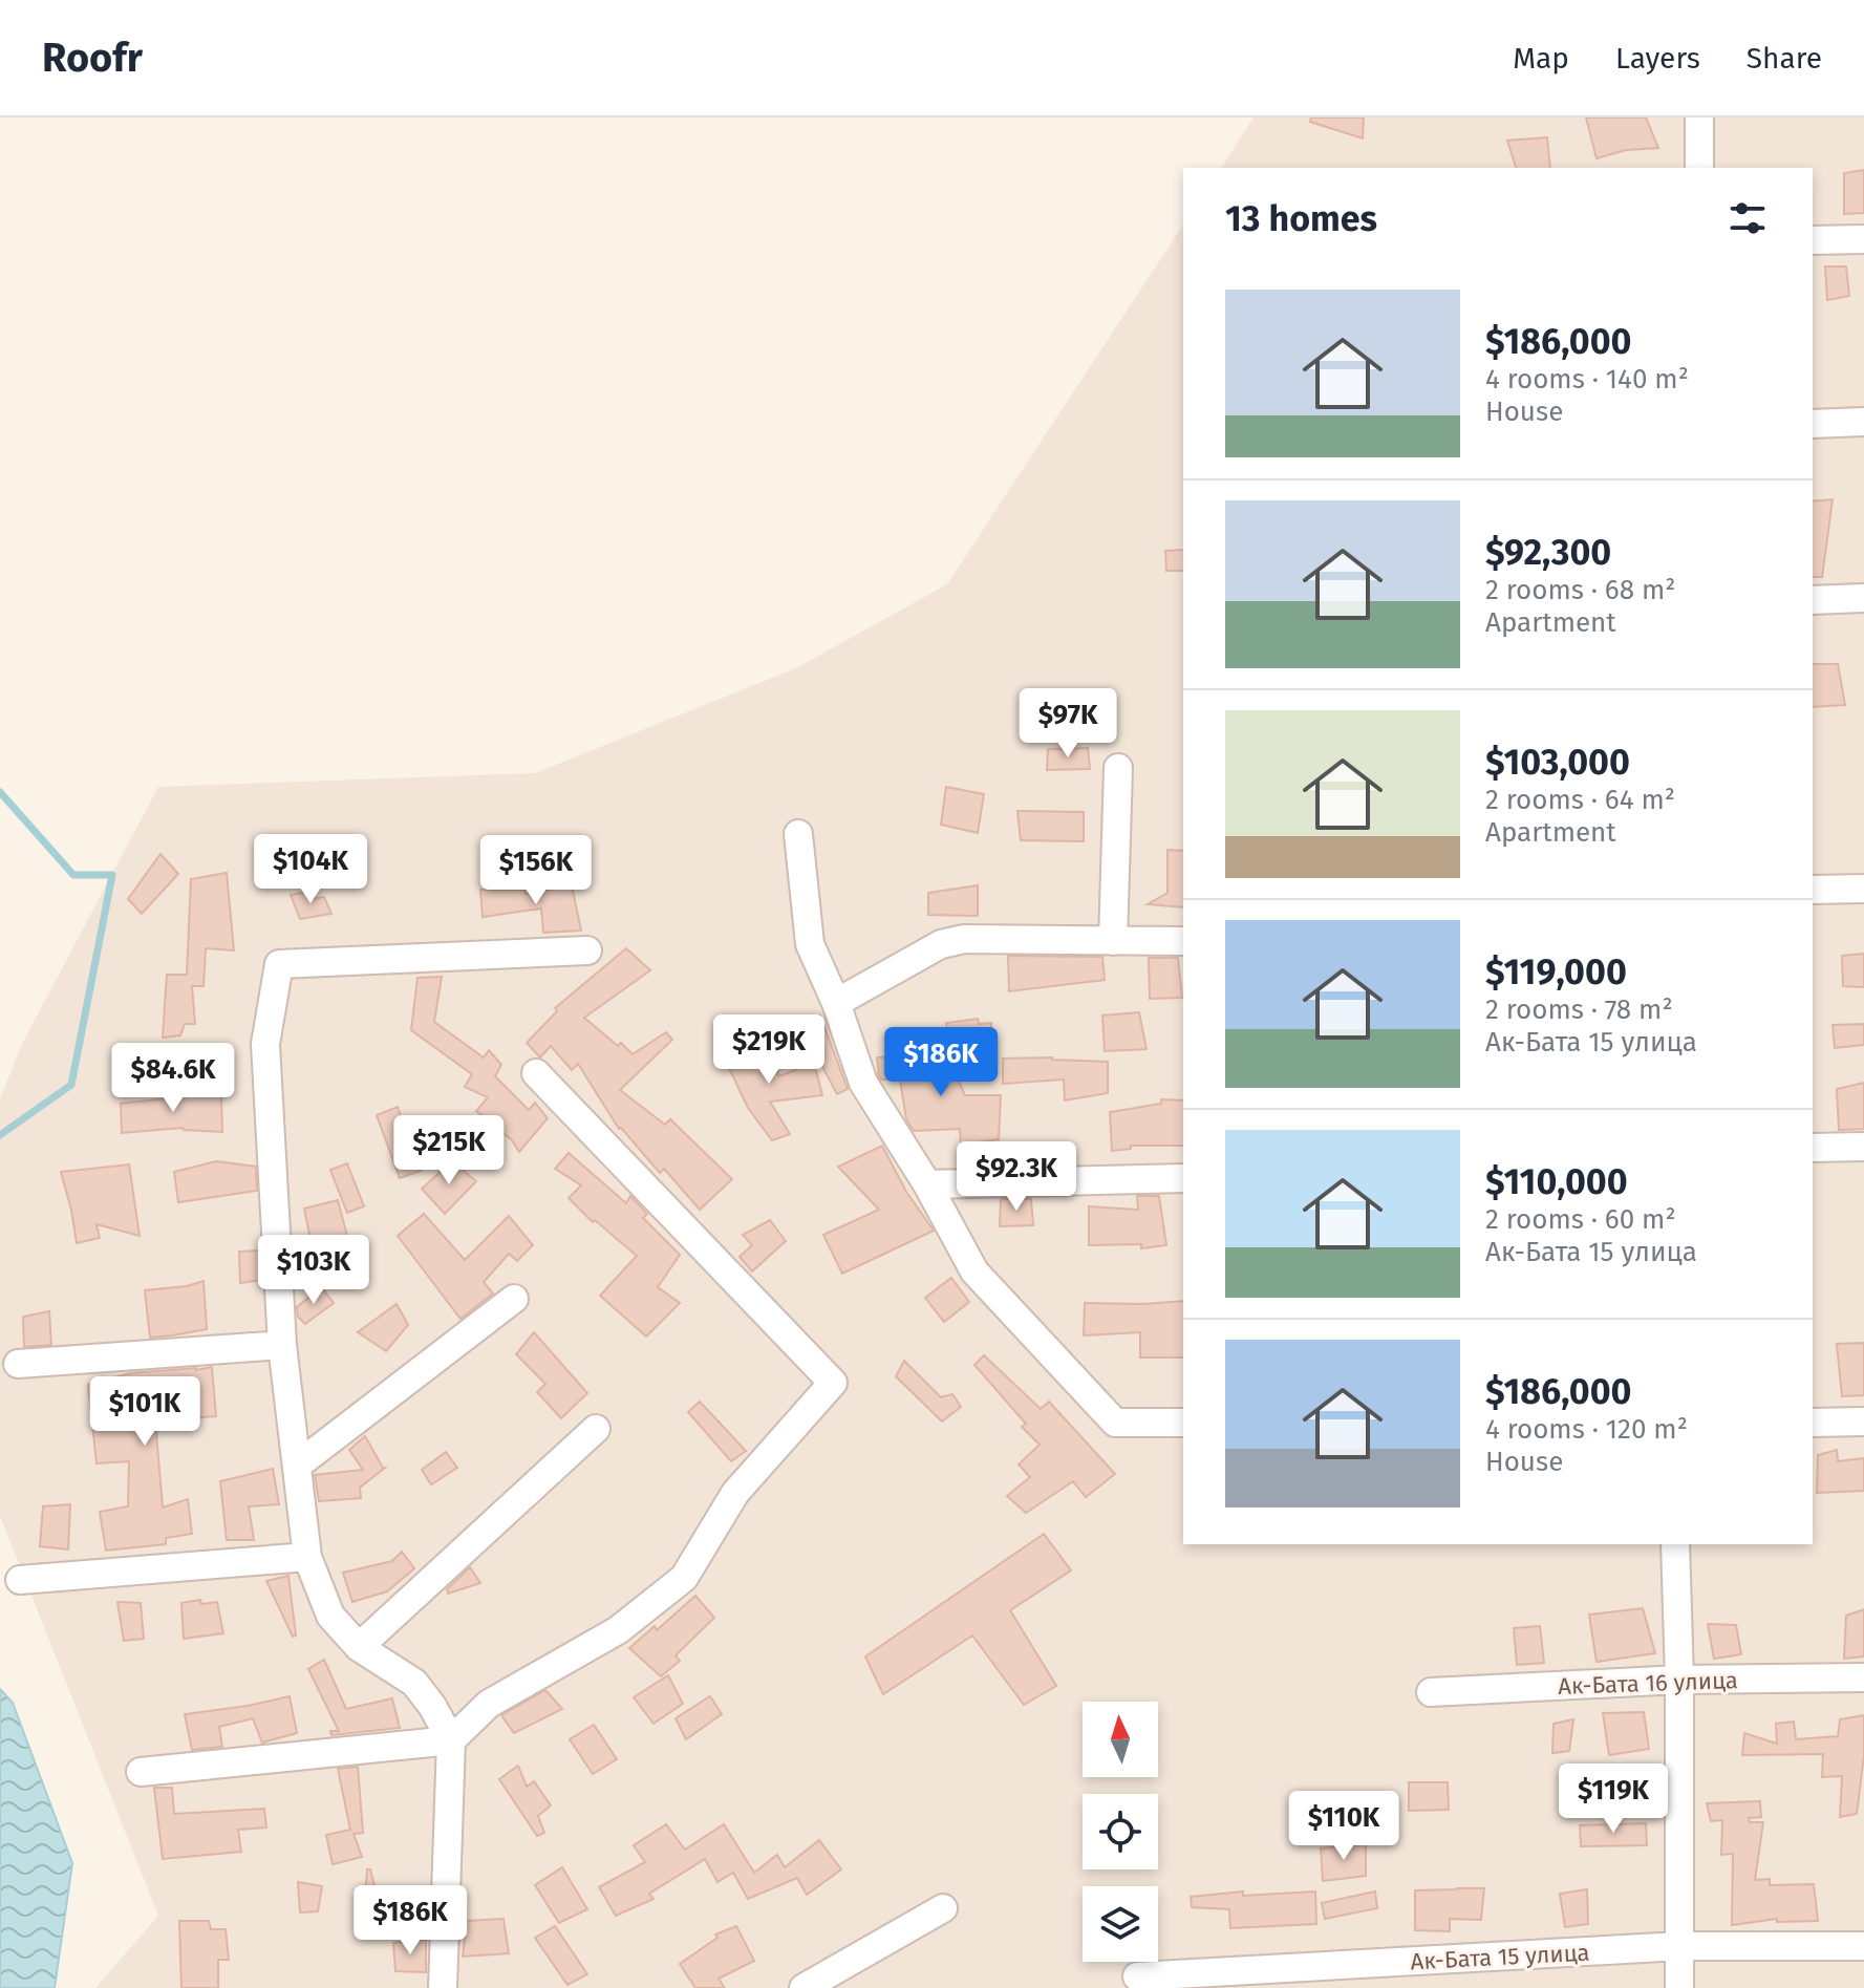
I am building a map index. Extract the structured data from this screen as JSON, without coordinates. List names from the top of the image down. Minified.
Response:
{"streets":{"street":["Ак-Бата 16 улица","Ак-Бата 15 улица"]},"north":"top","page":{"header":"Roofr","nav":["Map","Layers","Share"],"heading":"13 homes","list":[{"name":"$186,000","note":"4 rooms · 140 m² · House"},{"name":"$92,300","note":"2 rooms · 68 m² · Apartment"},{"name":"$103,000","note":"2 rooms · 64 m² · Apartment"},{"name":"$119,000","note":"2 rooms · 78 m² · Ак-Бата 15 улица"},{"name":"$110,000","note":"2 rooms · 60 m² · Ак-Бата 15 улица"},{"name":"$186,000","note":"4 rooms · 120 m² · House"}],"price":["$97K","$104K","$156K","$219K","$186K","$84.6K","$215K","$92.3K","$103K","$101K","$119K","$110K","$186K"]}}
